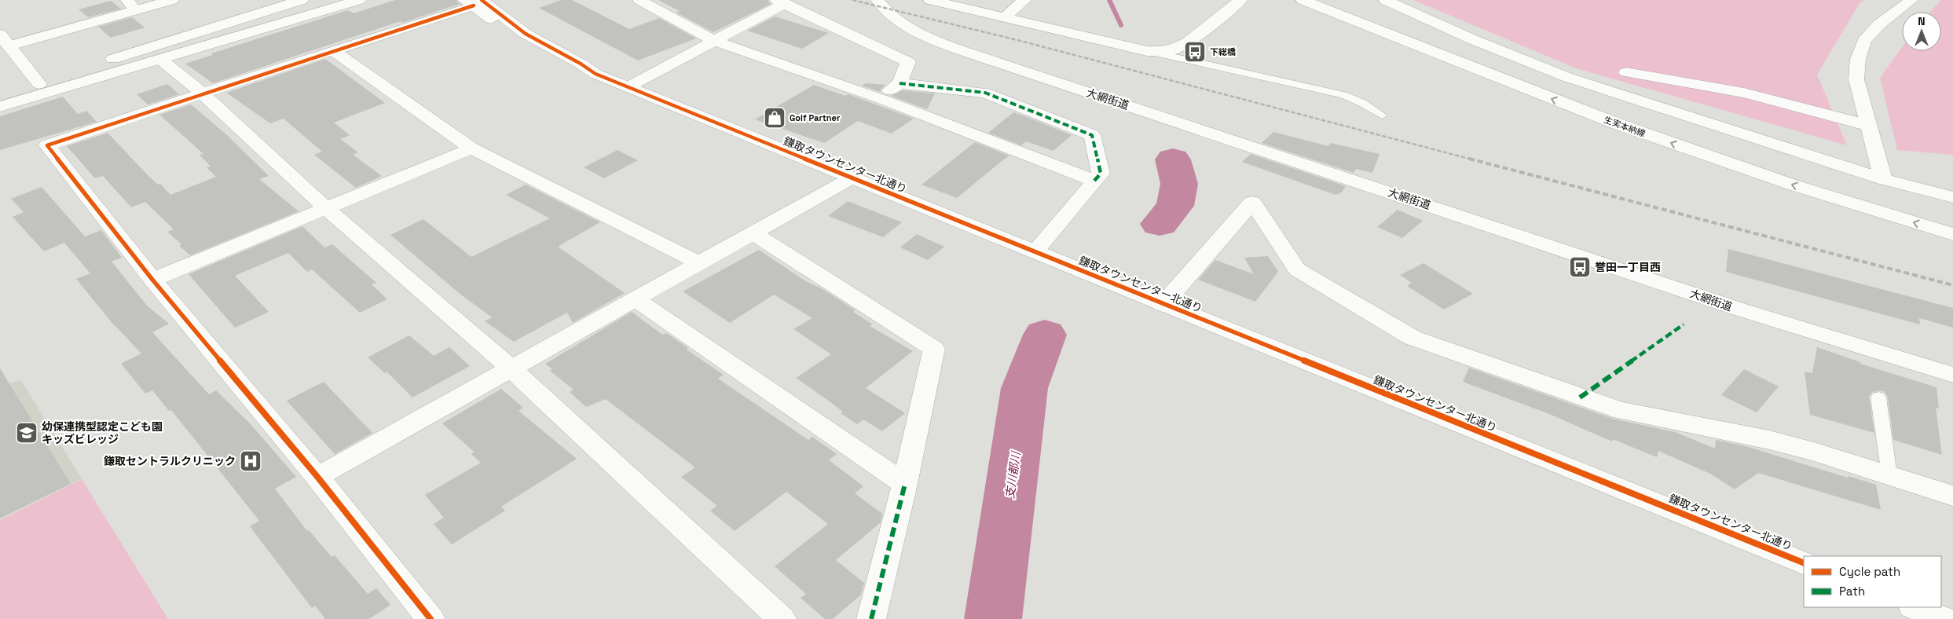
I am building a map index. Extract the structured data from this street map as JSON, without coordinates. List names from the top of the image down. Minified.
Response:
{"streets":{"street":["大網街道","生実本納線","鎌取タウンセンター北通り"]},"water":["支川都川"],"places":{"bus stop":["下総橋","誉田一丁目西"],"shop":["Golf Partner"],"school or university":["幼保連携型認定こども園 キッズビレッジ"],"hospital":["鎌取セントラルクリニック"]},"legend":["Cycle path","Path"],"north":"top"}
